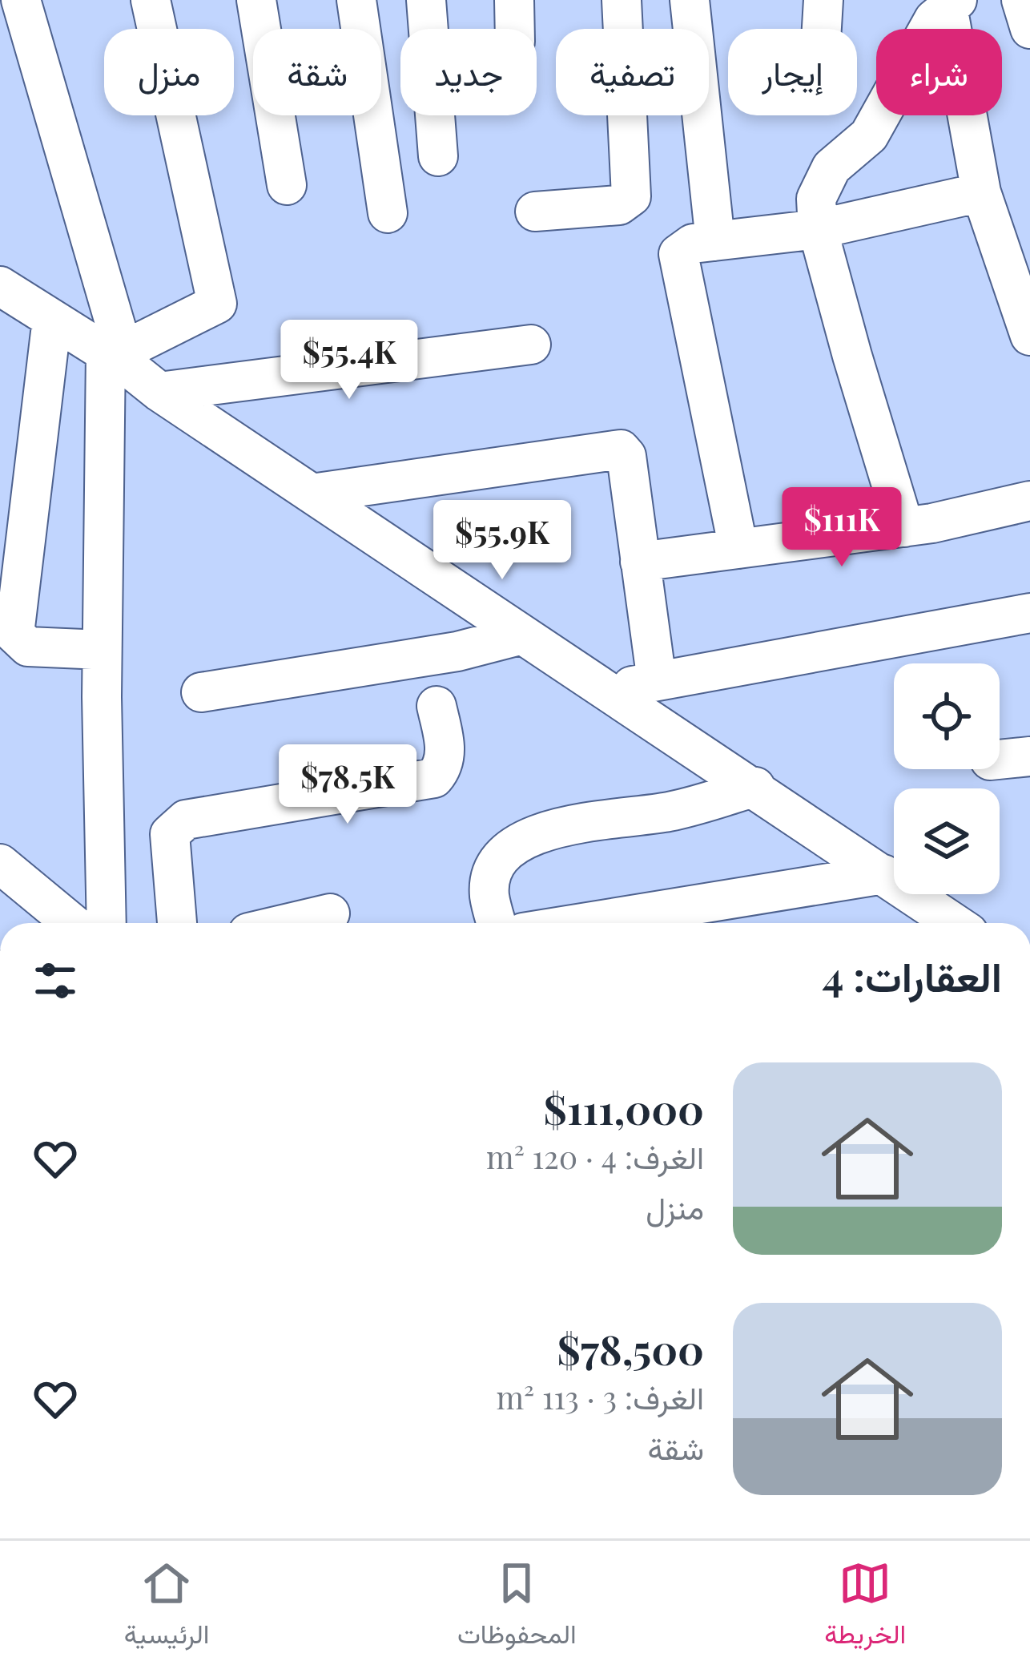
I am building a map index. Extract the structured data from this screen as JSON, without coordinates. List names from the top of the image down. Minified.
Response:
{"page":{"chip":["شراء","إيجار","تصفية","جديد","شقة","منزل"],"price":["$55.4K","$111K","$55.9K","$78.5K"],"heading":"العقارات: 4","list":[{"name":"$111,000","note":"الغرف: 4 · 120 m² · منزل"},{"name":"$78,500","note":"الغرف: 3 · 113 m² · شقة"}],"tabs":["الخريطة","المحفوظات","الرئيسية"]}}
